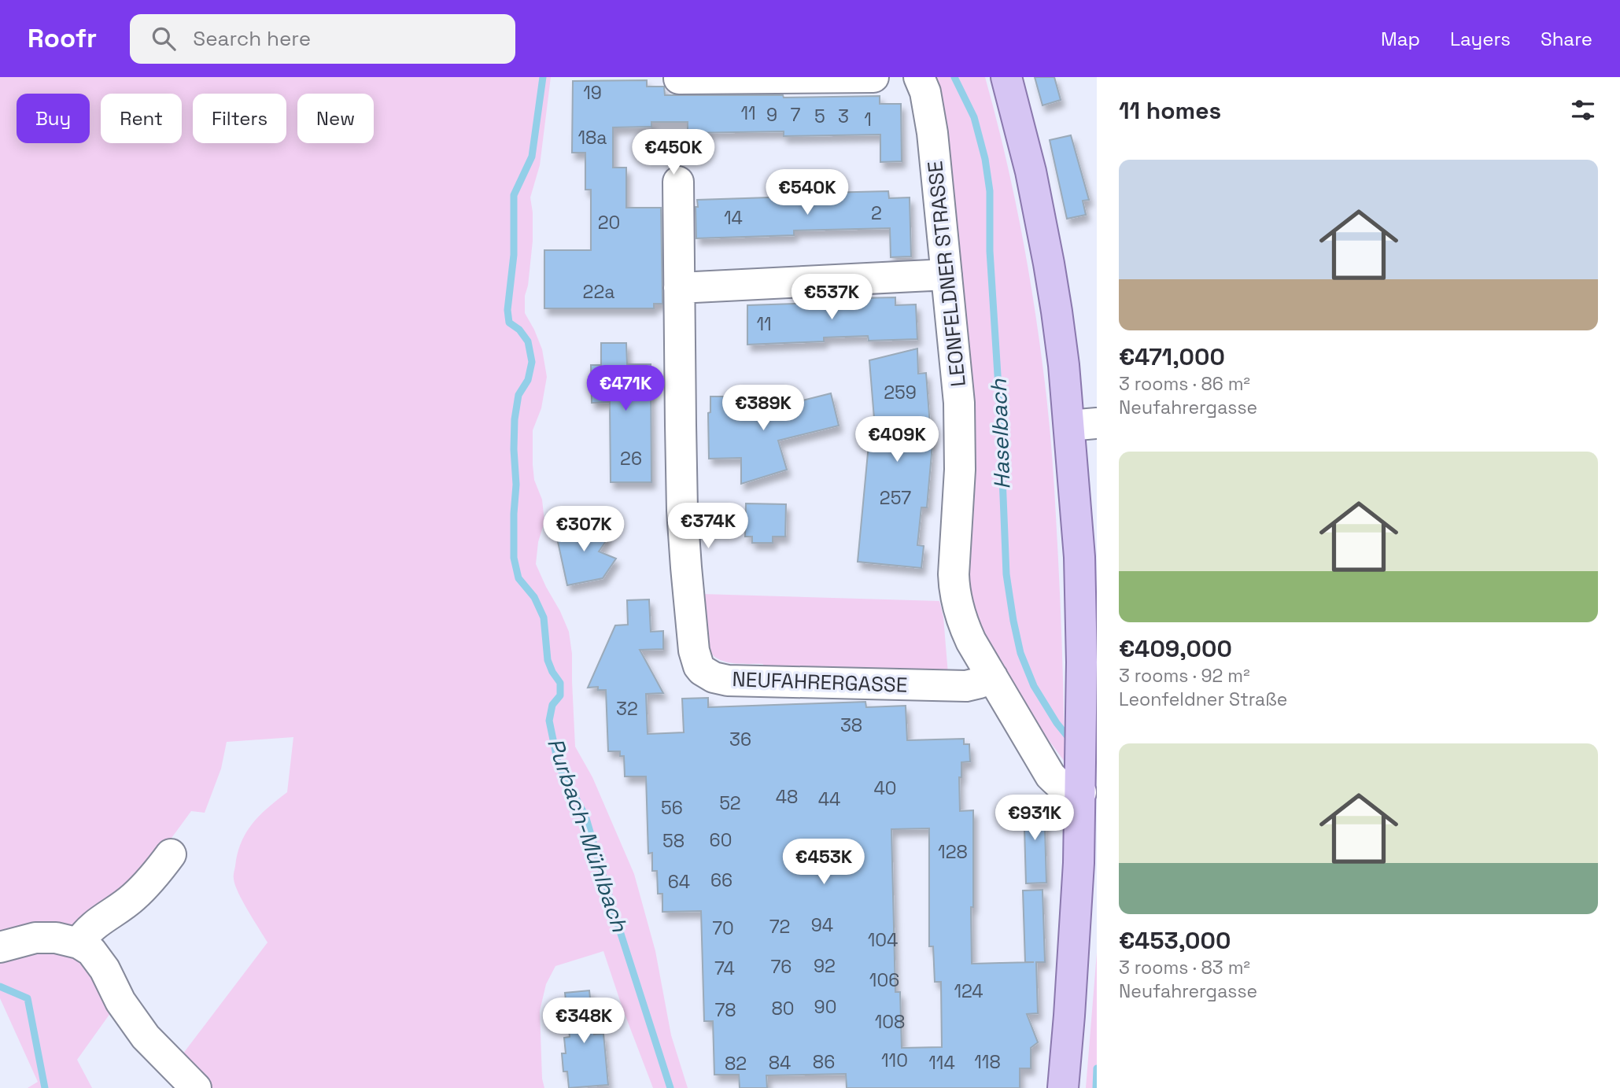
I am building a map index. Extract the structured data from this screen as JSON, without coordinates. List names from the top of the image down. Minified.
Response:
{"streets":{"street":["LEONFELDNER STRASSE","NEUFAHRERGASSE"]},"crossings":[["LEONFELDNER STRASSE","NEUFAHRERGASSE"]],"water":["Haselbach","Purbach-Mühlbach"],"house_numbers":["19","11","9","7","5","3","1","18a","2","14","20","22a","11","259","26","257","32","38","36","40","48","44","52","56","60","58","128","66","64","94","72","70","104","92","76","74","106","124","90","80","78","108","110","86","118","84","114","82"],"page":{"header":"Roofr","search":"Search here","nav":["Map","Layers","Share"],"heading":"11 homes","chip":["Buy","Rent","Filters","New"],"price":["€450K","€540K","€537K","€471K","€389K","€409K","€374K","€307K","€931K","€453K","€348K"],"list":[{"name":"€471,000","note":"3 rooms · 86 m² · Neufahrergasse"},{"name":"€409,000","note":"3 rooms · 92 m² · Leonfeldner Straße"},{"name":"€453,000","note":"3 rooms · 83 m² · Neufahrergasse"}]}}
